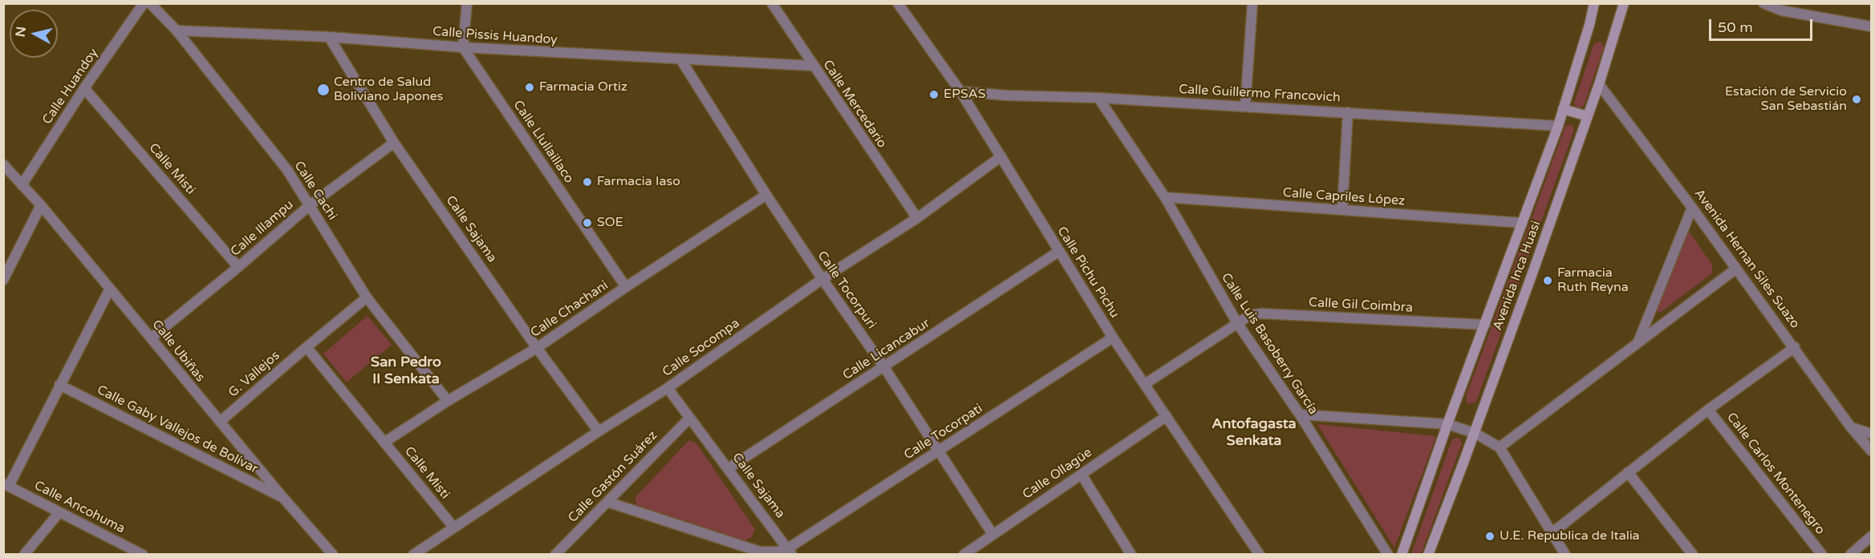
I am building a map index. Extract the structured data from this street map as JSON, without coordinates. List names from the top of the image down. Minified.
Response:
{"streets":{"street":["Calle Pissis Huandoy","Calle Huandoy","Calle Guillermo Francovich","Calle Mercedario","Calle Llullaillaco","Calle Misti","Calle Cachi","Calle Capriles López","Calle Illampu","Calle Sajama","Avenida Hernan Siles Suazo","Calle Pichu Pichu","Avenida Inca Huasi","Calle Tocorpuri","Calle Gil Coimbra","Calle Chachani","Calle Luis Basoberry García","Calle Socompa","Calle Licancabur","Calle Ubiñas","G. Vallejos","Calle Gaby Vallejos de Bolívar","Calle Tocorpati","Calle Ollagüe","Calle Carlos Montenegro","Calle Gastón Suárez","Calle Ancohuma"]},"crossings":[["Calle Pissis Huandoy","Calle Mercedario"],["Calle Pissis Huandoy","Calle Llullaillaco"],["Calle Pissis Huandoy","Calle Cachi"],["Calle Pissis Huandoy","Calle Sajama"],["Calle Pissis Huandoy","Calle Tocorpuri"],["Calle Huandoy","Calle Misti"],["Calle Huandoy","Calle Ubiñas"],["Calle Guillermo Francovich","Calle Pichu Pichu"],["Calle Guillermo Francovich","Avenida Inca Huasi"],["Calle Guillermo Francovich","Calle Luis Basoberry García"],["Calle Mercedario","Calle Socompa"],["Calle Llullaillaco","Calle Chachani"],["Calle Misti","Calle Illampu"],["Calle Misti","Calle Chachani"],["Calle Misti","Calle Socompa"],["Calle Misti","G. Vallejos"],["Calle Cachi","Calle Illampu"],["Calle Cachi","Calle Chachani"],["Calle Cachi","G. Vallejos"],["Calle Capriles López","Avenida Inca Huasi"],["Calle Capriles López","Calle Luis Basoberry García"],["Calle Illampu","Calle Sajama"],["Calle Illampu","Calle Ubiñas"],["Calle Sajama","Calle Chachani"],["Calle Sajama","Calle Socompa"],["Calle Sajama","Calle Licancabur"],["Calle Sajama","Calle Tocorpati"],["Calle Sajama","Calle Gastón Suárez"],["Avenida Hernan Siles Suazo","Avenida Inca Huasi"],["Calle Pichu Pichu","Calle Gil Coimbra"],["Calle Pichu Pichu","Calle Socompa"],["Calle Pichu Pichu","Calle Licancabur"],["Calle Pichu Pichu","Calle Tocorpati"],["Calle Pichu Pichu","Calle Ollagüe"],["Avenida Inca Huasi","Calle Gil Coimbra"],["Calle Tocorpuri","Calle Chachani"],["Calle Tocorpuri","Calle Socompa"],["Calle Tocorpuri","Calle Licancabur"],["Calle Tocorpuri","Calle Tocorpati"],["Calle Tocorpuri","Calle Ollagüe"],["Calle Gil Coimbra","Calle Luis Basoberry García"],["Calle Ubiñas","G. Vallejos"],["Calle Ubiñas","Calle Gaby Vallejos de Bolívar"]],"districts":["San Pedro II Senkata","Antofagasta Senkata"],"places":["Farmacia Ortiz","Centro de Salud Boliviano Japones","EPSAS","Estación de Servicio San Sebastián","Farmacia Iaso","SOE","Farmacia Ruth Reyna","U.E. Republica de Italia"],"scale_bar":"50 m","north":"left"}
